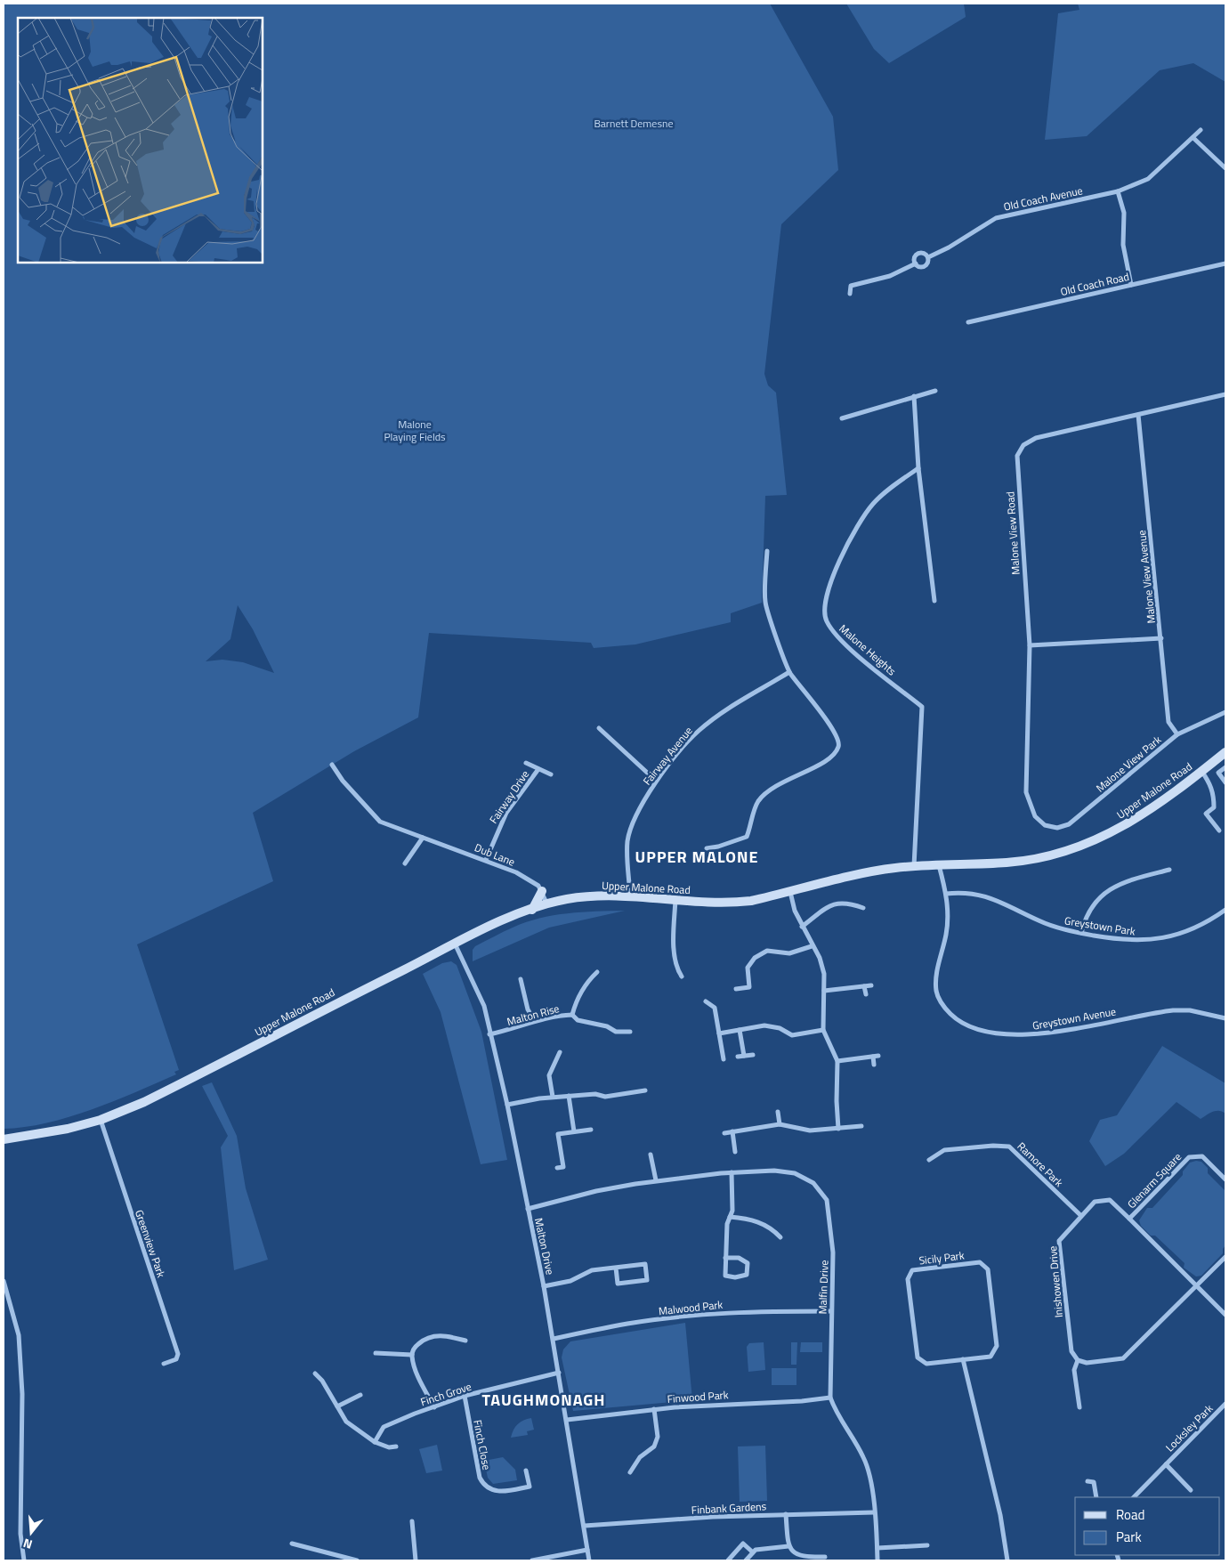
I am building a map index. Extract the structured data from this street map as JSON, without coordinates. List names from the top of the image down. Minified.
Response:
{"streets":{"main road":["Upper Malone Road"],"street":["Old Coach Avenue","Old Coach Road","Malone View Road","Malone View Avenue","Malone Heights","Fairway Avenue","Malone View Park","Fairway Drive","Dub Lane","Greystown Park","Malton Rise","Greystown Avenue","Ramore Park","Glenarm Square","Greenview Park","Malton Drive","Sicily Park","Inishowen Drive","Malfin Drive","Malwood Park","Finch Grove","Finwood Park","Locksley Park","Finch Close","Finbank Gardens"]},"crossings":[["Malone View Road","Malone View Avenue"],["Malone View Road","Malone View Park"],["Malone View Avenue","Malone View Park"],["Malone Heights","Upper Malone Road"],["Fairway Avenue","Upper Malone Road"],["Upper Malone Road","Dub Lane"],["Upper Malone Road","Greystown Avenue"],["Upper Malone Road","Greenview Park"],["Upper Malone Road","Malton Drive"],["Fairway Drive","Dub Lane"],["Greystown Park","Greystown Avenue"],["Malton Rise","Malton Drive"],["Ramore Park","Inishowen Drive"],["Glenarm Square","Inishowen Drive"],["Malton Drive","Malfin Drive"],["Malton Drive","Malwood Park"],["Malton Drive","Finch Grove"],["Malton Drive","Finwood Park"],["Malton Drive","Finbank Gardens"],["Malfin Drive","Malwood Park"],["Malfin Drive","Finwood Park"],["Malfin Drive","Finbank Gardens"],["Finch Grove","Finch Close"]],"districts":["UPPER MALONE","TAUGHMONAGH"],"parks":["Barnett Demesne","Malone Playing Fields"],"legend":["Road","Park"],"north":"bottom"}
